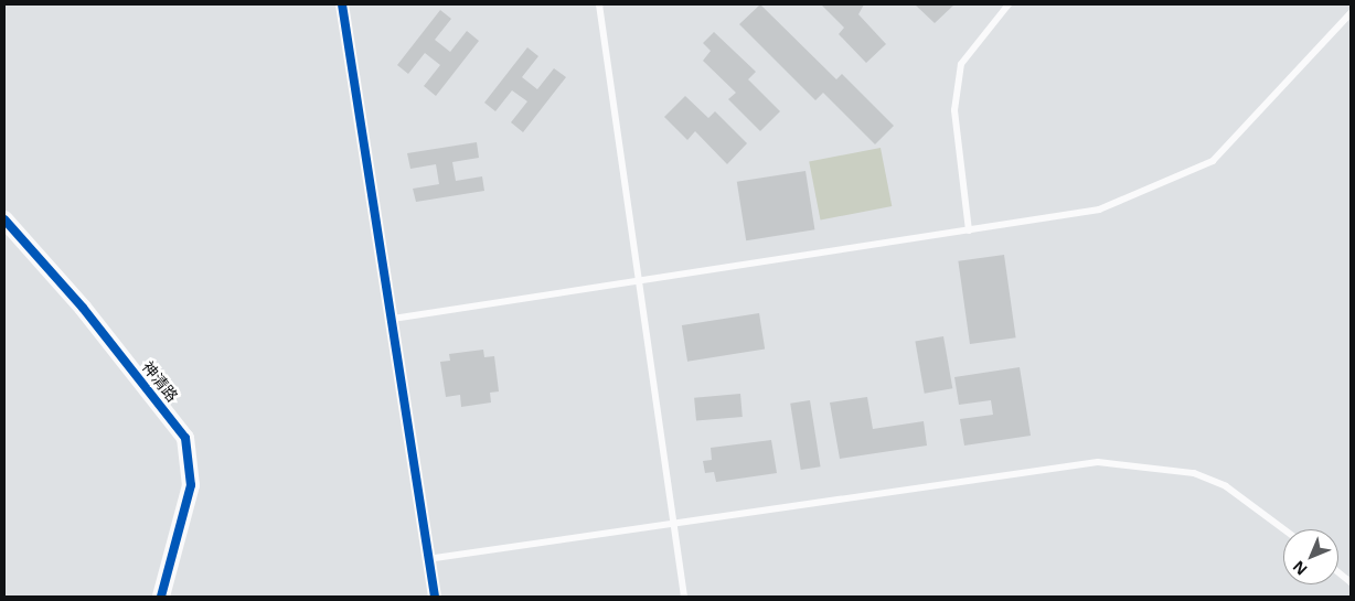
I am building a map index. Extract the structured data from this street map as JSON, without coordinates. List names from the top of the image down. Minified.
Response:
{"streets":{"street":["神清路"]},"north":"bottom left"}
